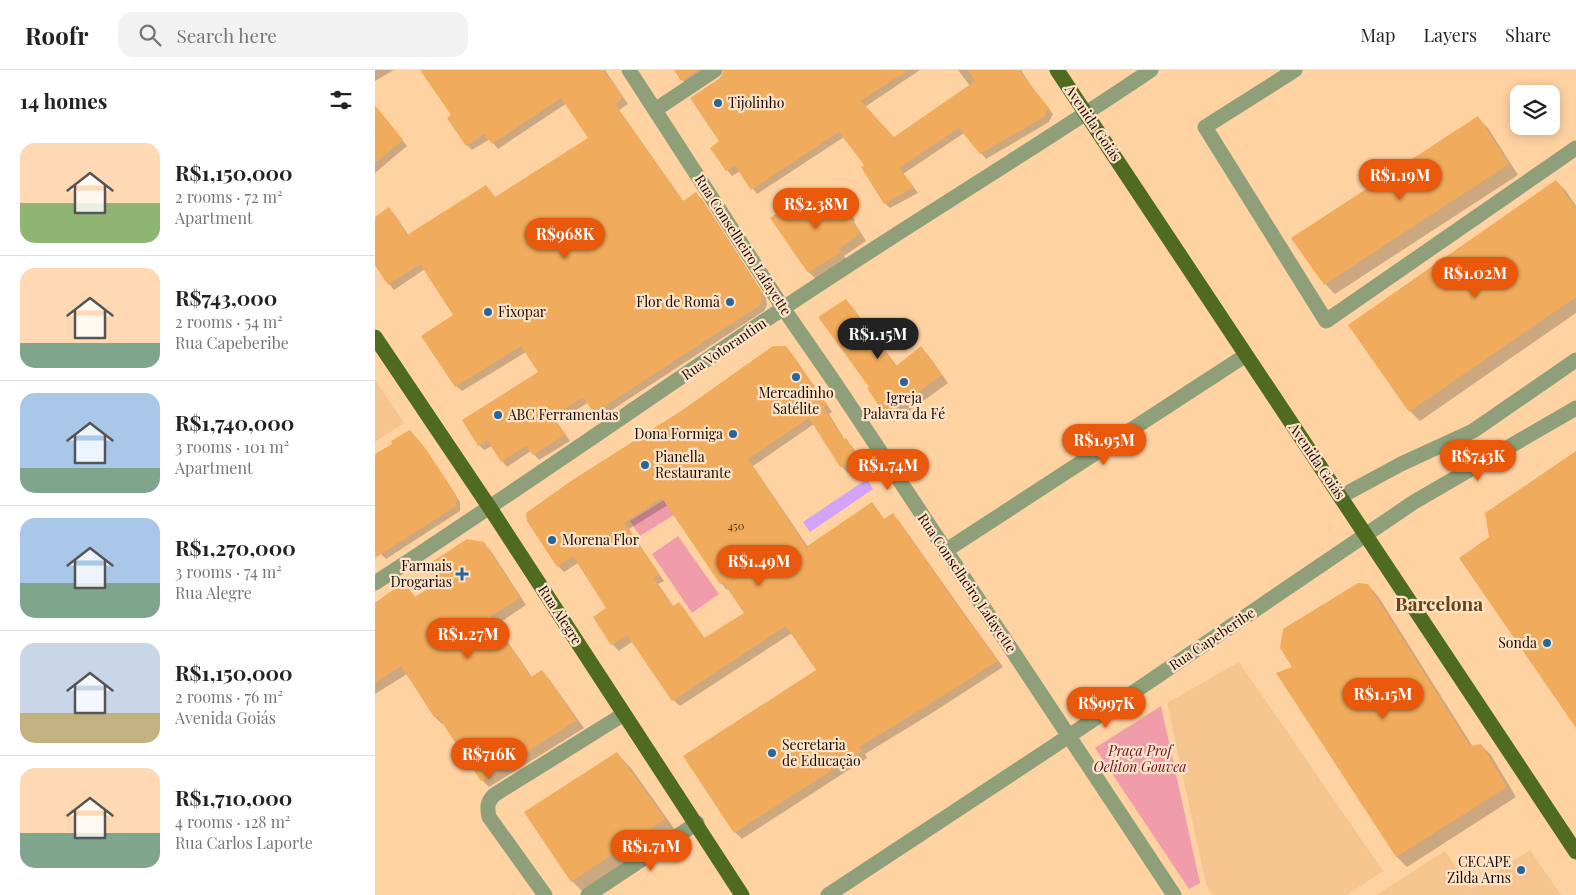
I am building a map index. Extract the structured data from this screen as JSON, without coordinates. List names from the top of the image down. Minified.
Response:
{"streets":{"main road":["Avenida Goiás","Rua Alegre"],"street":["Rua Conselheiro Lafayette","Rua Votorantim","Rua Capeberibe"]},"crossings":[["Avenida Goiás","Rua Votorantim"],["Avenida Goiás","Rua Capeberibe"],["Rua Conselheiro Lafayette","Rua Votorantim"],["Rua Conselheiro Lafayette","Rua Capeberibe"],["Rua Votorantim","Rua Alegre"]],"districts":["Barcelona"],"parks":["Praça Prof Oeliton Gouvea"],"places":{"other":["Tijolinho","Flor de Romã","Fixopar","Mercadinho Satélite","Igreja Palavra da Fé","ABC Ferramentas","Dona Formiga","Pianella Restaurante","Morena Flor","Sonda","Secretaria de Educação","CECAPE Zilda Arns"],"health":["Farmais Drogarias"]},"house_numbers":["450"],"page":{"header":"Roofr","search":"Search here","nav":["Map","Layers","Share"],"heading":"14 homes","list":[{"name":"R$1,150,000","note":"2 rooms · 72 m² · Apartment"},{"name":"R$743,000","note":"2 rooms · 54 m² · Rua Capeberibe"},{"name":"R$1,740,000","note":"3 rooms · 101 m² · Apartment"},{"name":"R$1,270,000","note":"3 rooms · 74 m² · Rua Alegre"},{"name":"R$1,150,000","note":"2 rooms · 76 m² · Avenida Goiás"},{"name":"R$1,710,000","note":"4 rooms · 128 m² · Rua Carlos Laporte"}],"price":["R$1.19M","R$2.38M","R$968K","R$1.02M","R$1.15M","R$1.95M","R$743K","R$1.74M","R$1.49M","R$1.27M","R$1.15M","R$997K","R$716K","R$1.71M"]}}
